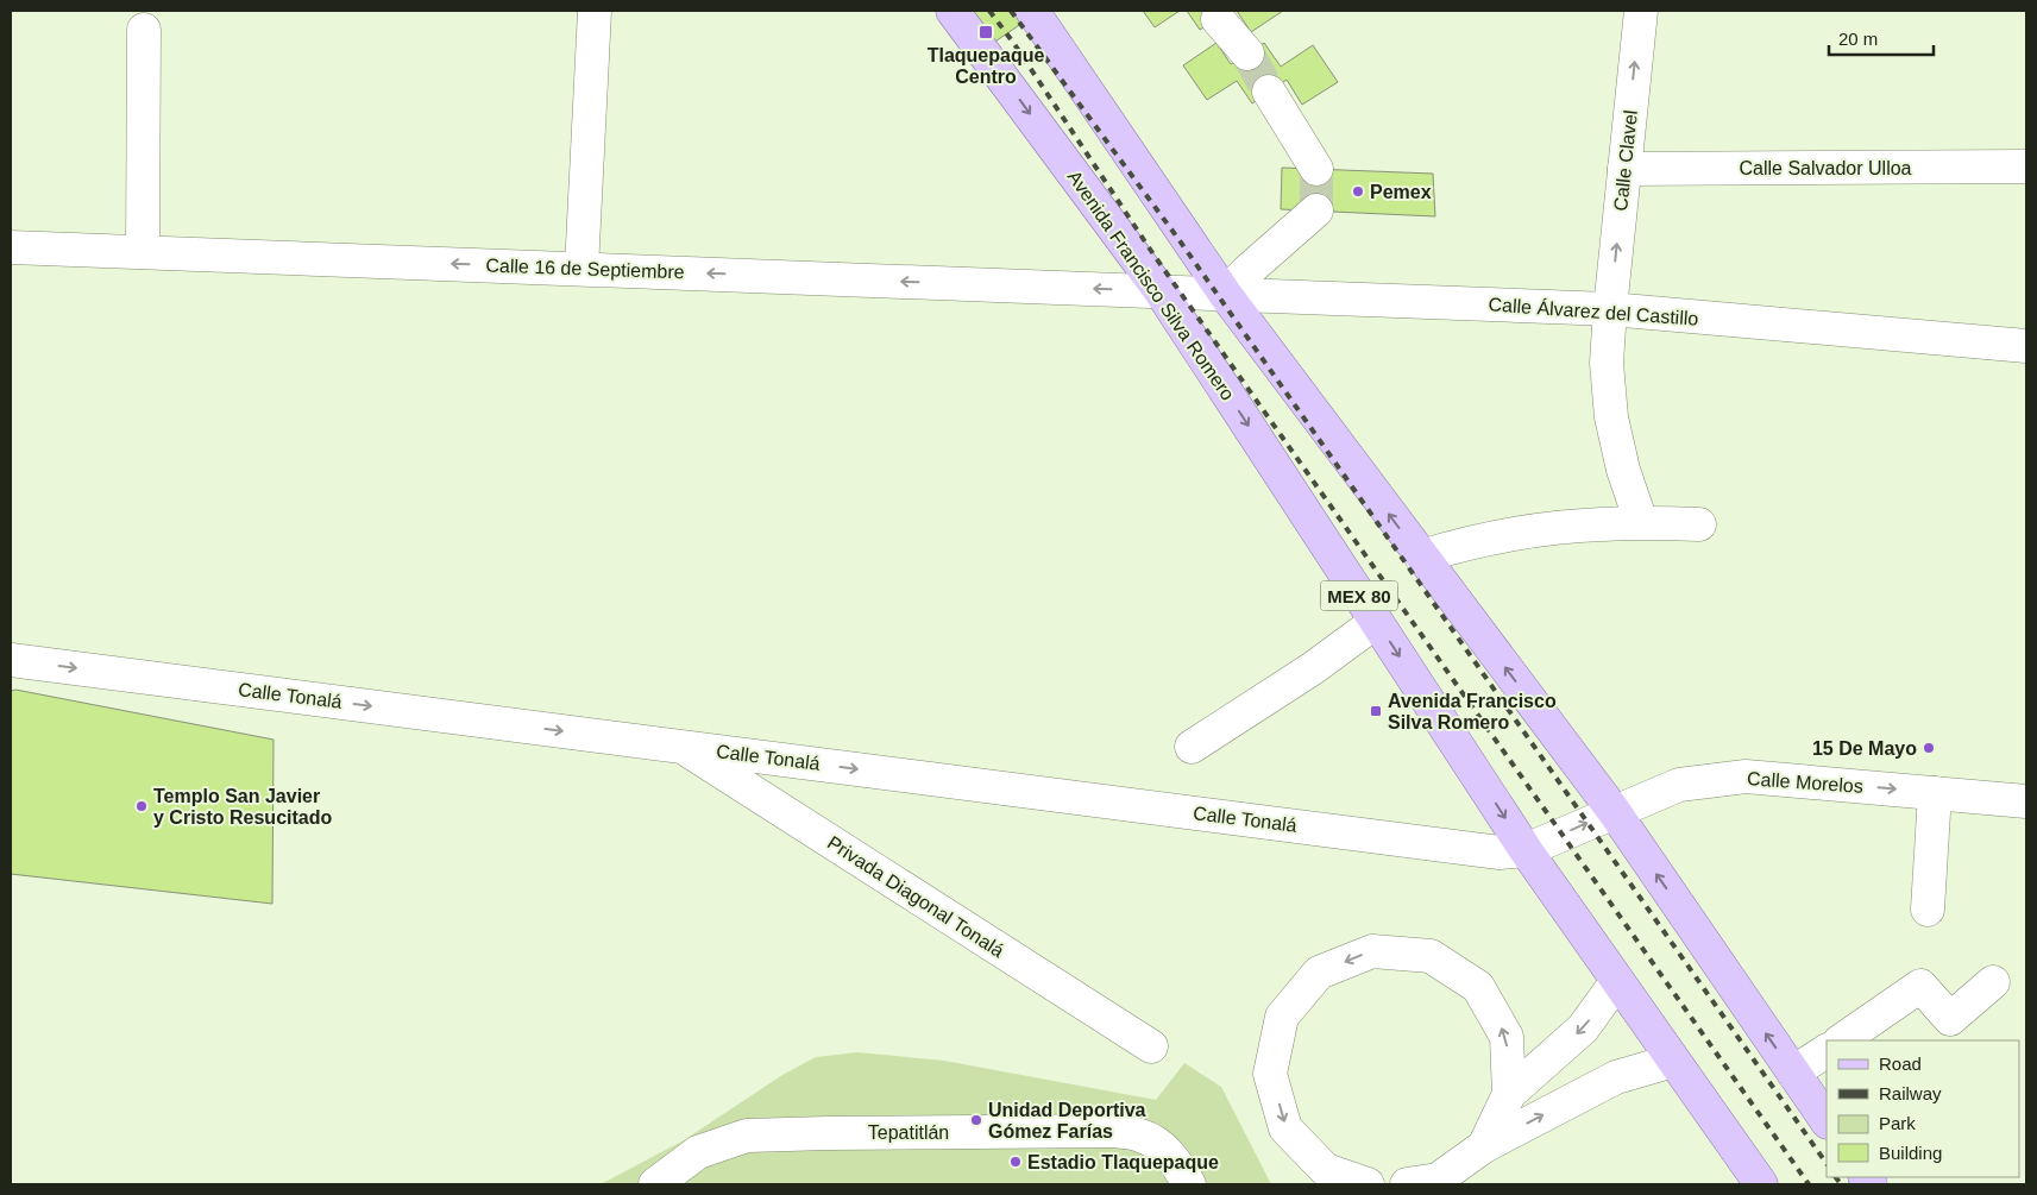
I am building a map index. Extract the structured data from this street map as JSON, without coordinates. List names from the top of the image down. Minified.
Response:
{"streets":{"main road":["Avenida Francisco Silva Romero","MEX 80"],"street":["Calle Clavel","Calle Salvador Ulloa","Calle 16 de Septiembre","Calle Álvarez del Castillo","Calle Tonalá","Calle Morelos","Privada Diagonal Tonalá","Tepatitlán"]},"crossings":[["Calle Clavel","Calle Salvador Ulloa"],["Calle Clavel","Calle Álvarez del Castillo"],["Calle 16 de Septiembre","Avenida Francisco Silva Romero"],["Calle 16 de Septiembre","Calle Álvarez del Castillo"],["Avenida Francisco Silva Romero","Calle Álvarez del Castillo"],["Avenida Francisco Silva Romero","Calle Tonalá"],["Avenida Francisco Silva Romero","Calle Morelos"],["Calle Tonalá","Calle Morelos"],["Calle Tonalá","Privada Diagonal Tonalá"]],"one_way":["Calle Clavel","Calle 16 de Septiembre","Calle Tonalá"],"places":{"transit":["Tlaquepaque Centro","Avenida Francisco Silva Romero"],"other":["Pemex","15 De Mayo","Templo San Javier y Cristo Resucitado","Unidad Deportiva Gómez Farías","Estadio Tlaquepaque"]},"legend":["Road","Railway","Park","Building"],"scale_bar":"20 m"}
